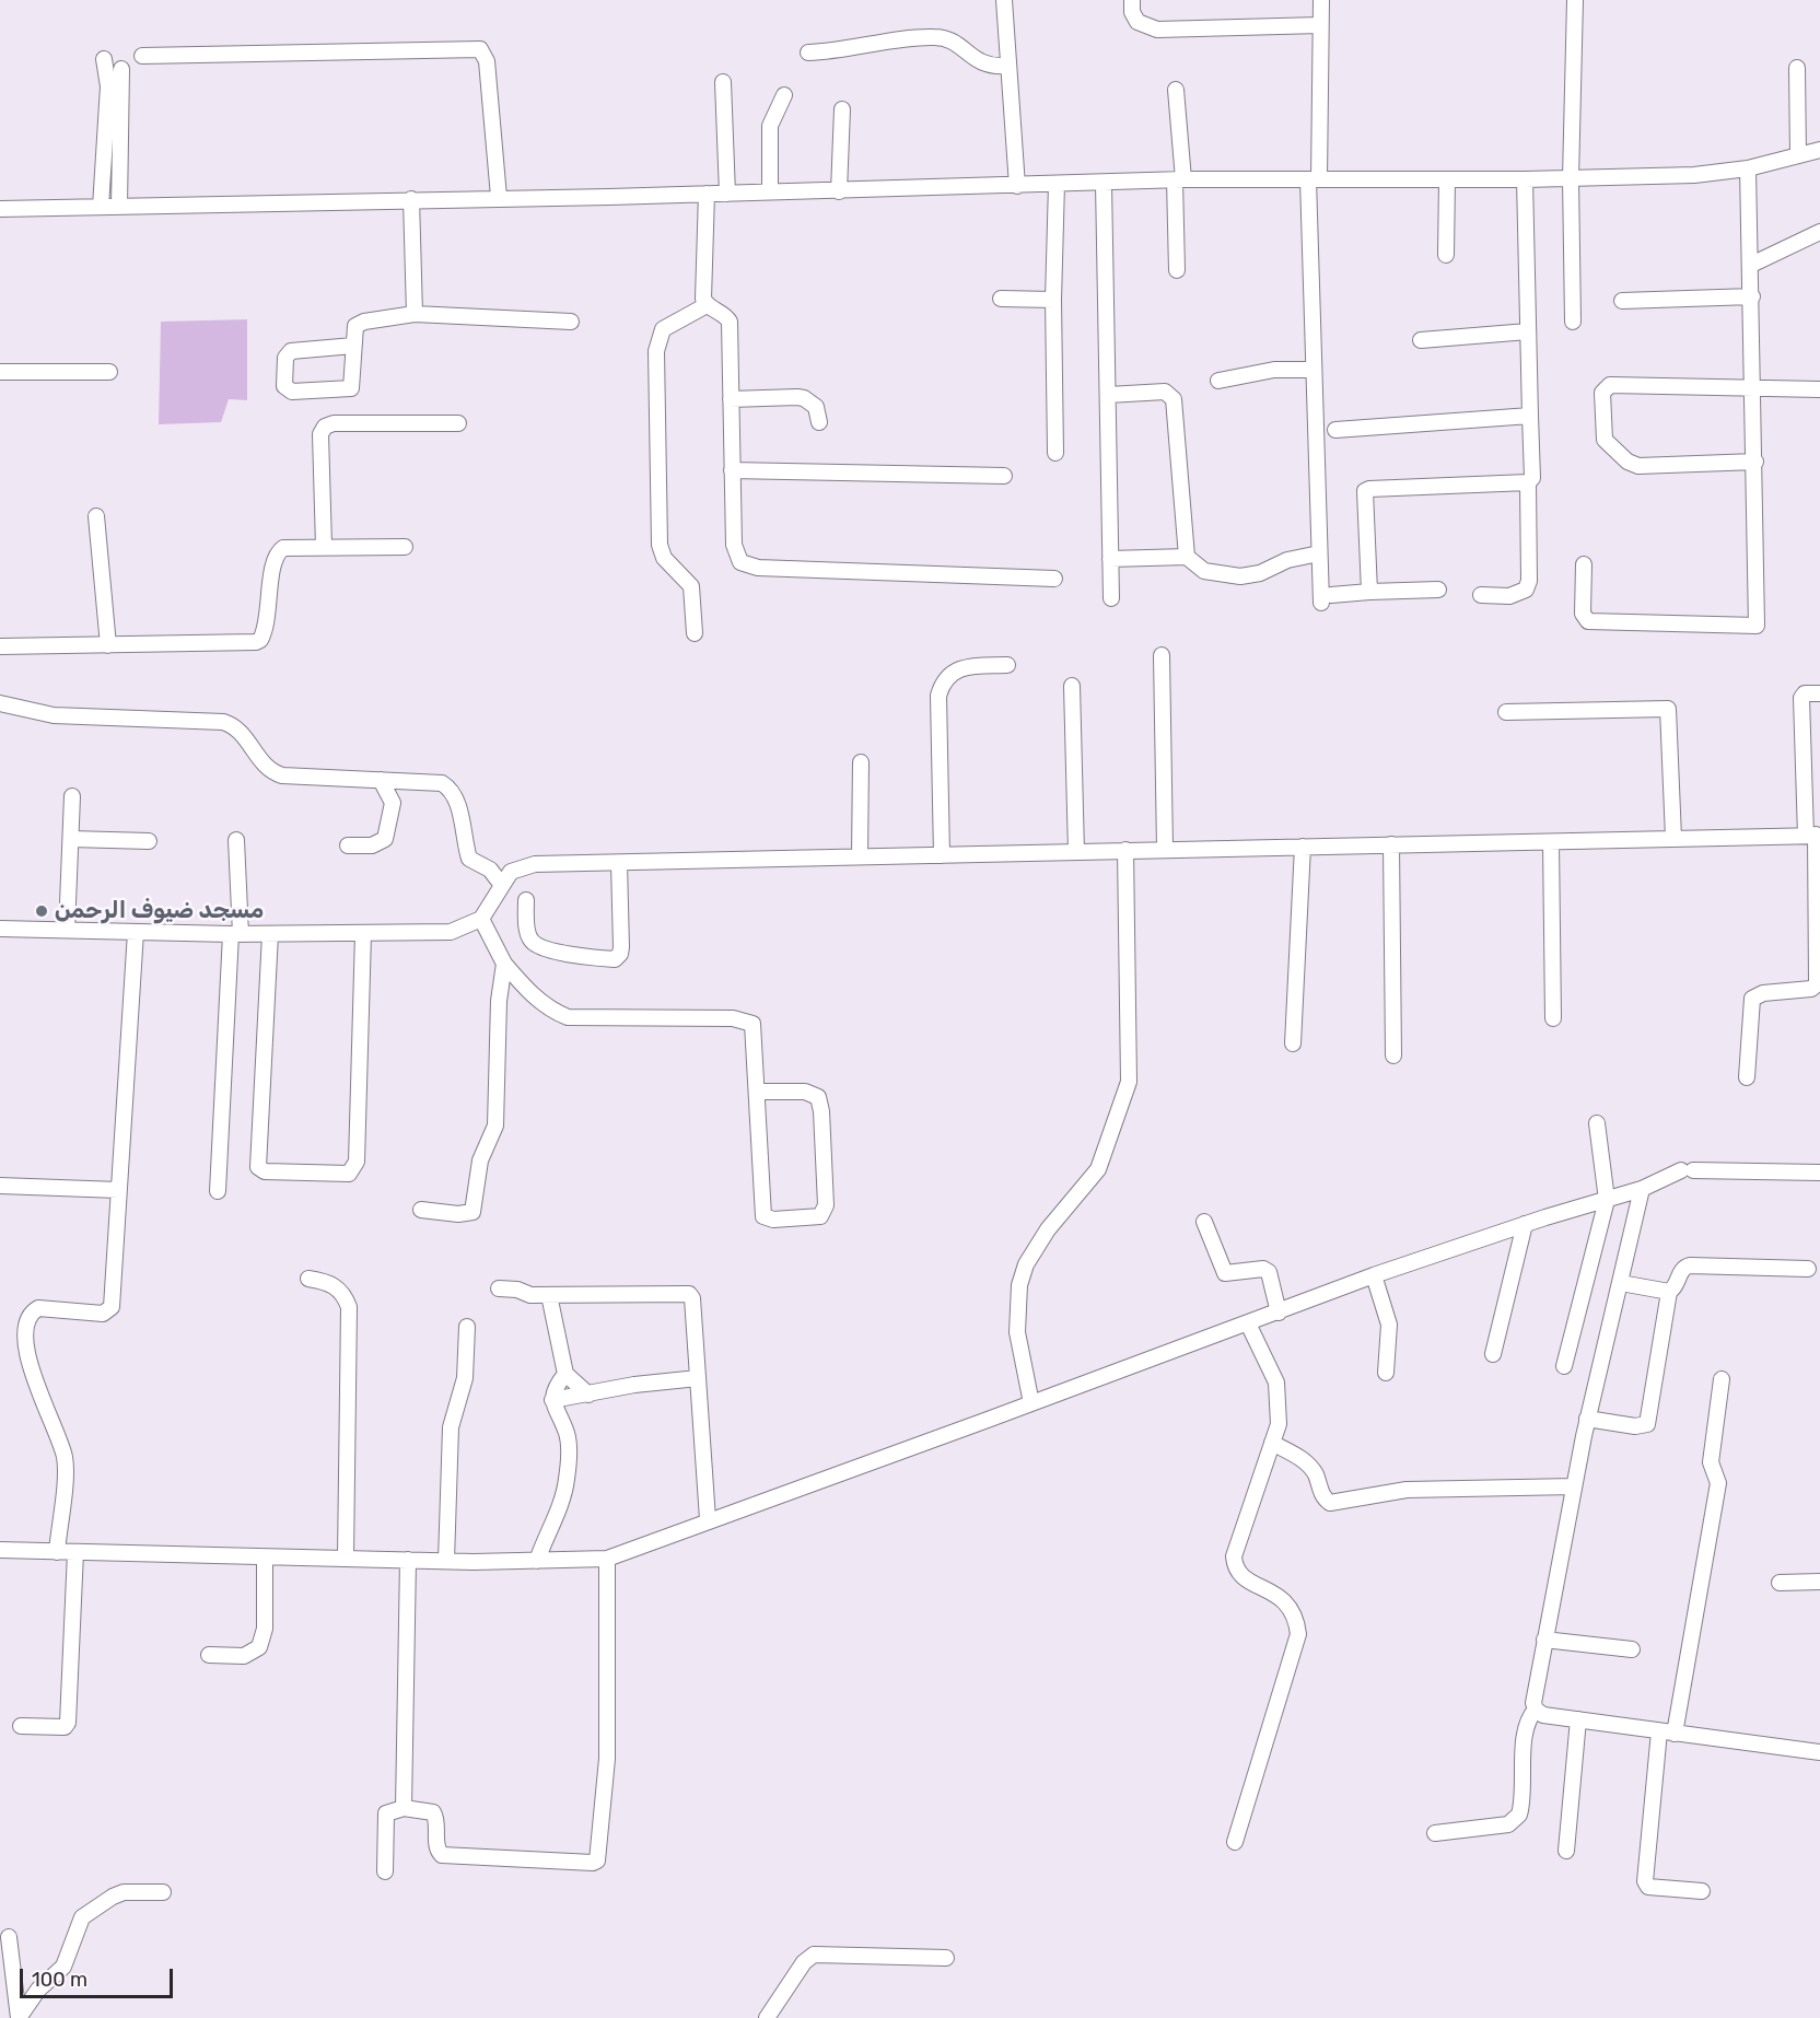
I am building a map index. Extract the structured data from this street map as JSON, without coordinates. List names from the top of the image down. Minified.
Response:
{"places":["مسجد ضيوف الرحمن"],"scale_bar":"100 m"}
